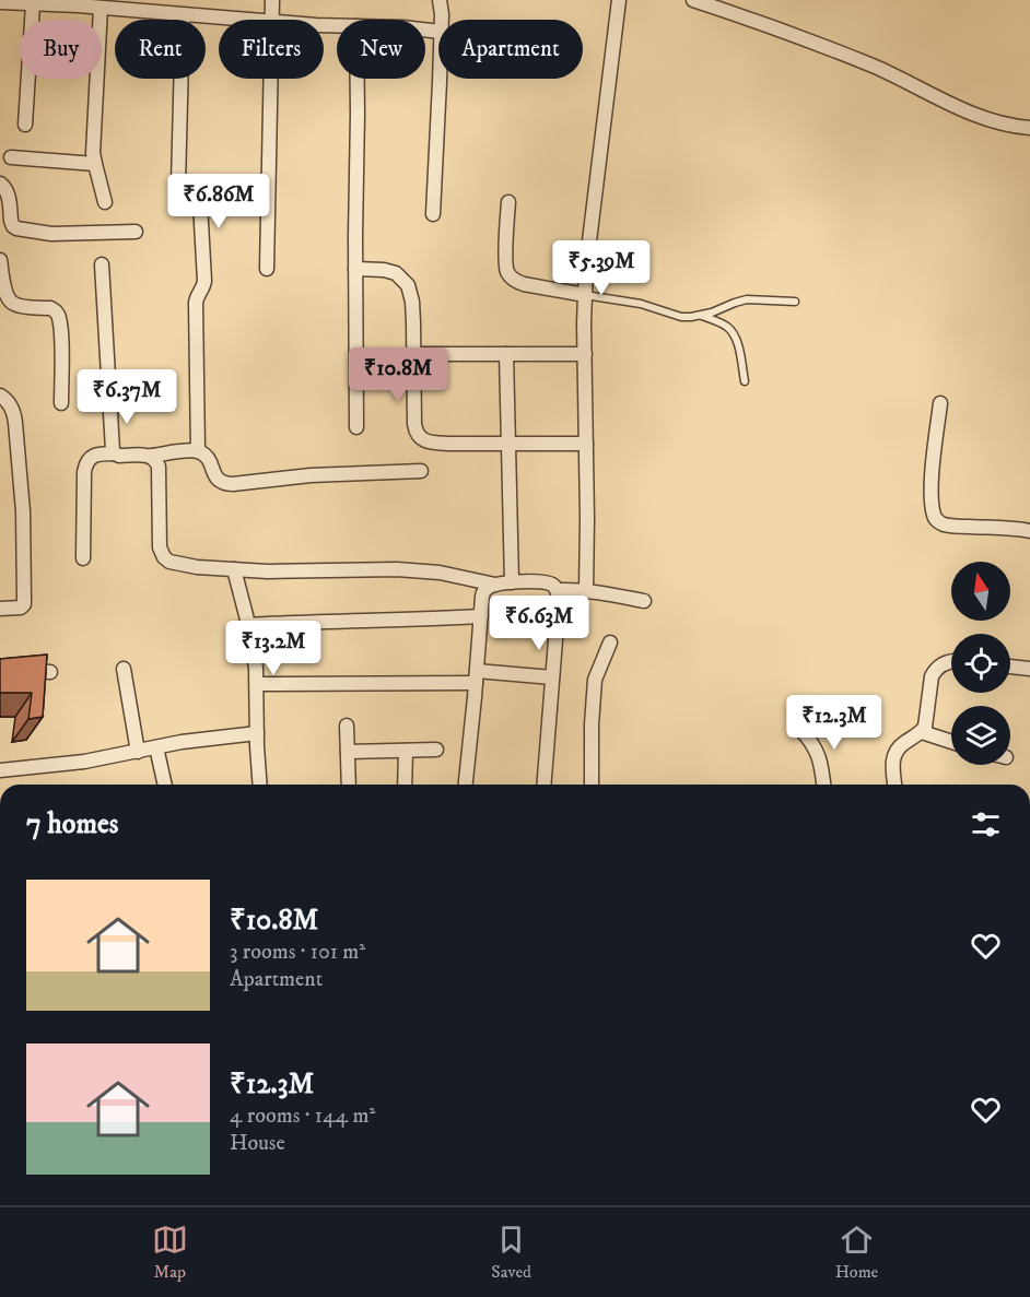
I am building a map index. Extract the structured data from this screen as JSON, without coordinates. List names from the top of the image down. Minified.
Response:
{"north":"top","page":{"chip":["Buy","Rent","Filters","New","Apartment"],"price":["₹6.86M","₹5.39M","₹10.8M","₹6.37M","₹6.63M","₹13.2M","₹12.3M"],"heading":"7 homes","list":[{"name":"₹10.8M","note":"3 rooms · 101 m² · Apartment"},{"name":"₹12.3M","note":"4 rooms · 144 m² · House"}],"tabs":["Map","Saved","Home"]}}
